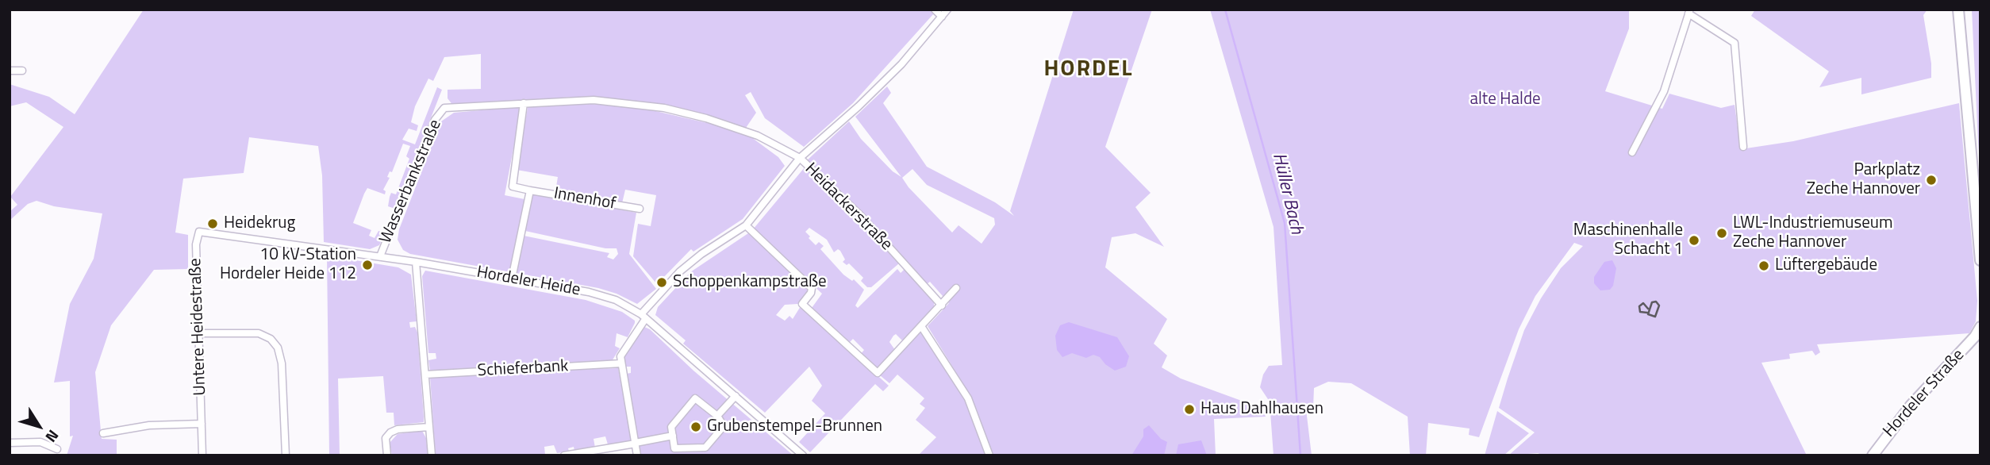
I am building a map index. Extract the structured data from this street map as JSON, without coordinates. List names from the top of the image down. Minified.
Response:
{"streets":{"street":["Wasserbankstraße","Innenhof","Heidackerstraße","Hordeler Heide","Untere Heidestraße","Schieferbank","Hordeler Straße"]},"crossings":[["Wasserbankstraße","Heidackerstraße"],["Wasserbankstraße","Hordeler Heide"],["Innenhof","Heidackerstraße"],["Innenhof","Hordeler Heide"],["Hordeler Heide","Untere Heidestraße"]],"districts":["HORDEL"],"water":["Hüller Bach"],"parks":["alte Halde"],"places":["Parkplatz Zeche Hannover","Heidekrug","LWL-Industriemuseum Zeche Hannover","Maschinenhalle Schacht 1","10 kV-Station Hordeler Heide 112","Lüftergebäude","Schoppenkampstraße","Haus Dahlhausen","Grubenstempel-Brunnen"],"north":"bottom right"}
